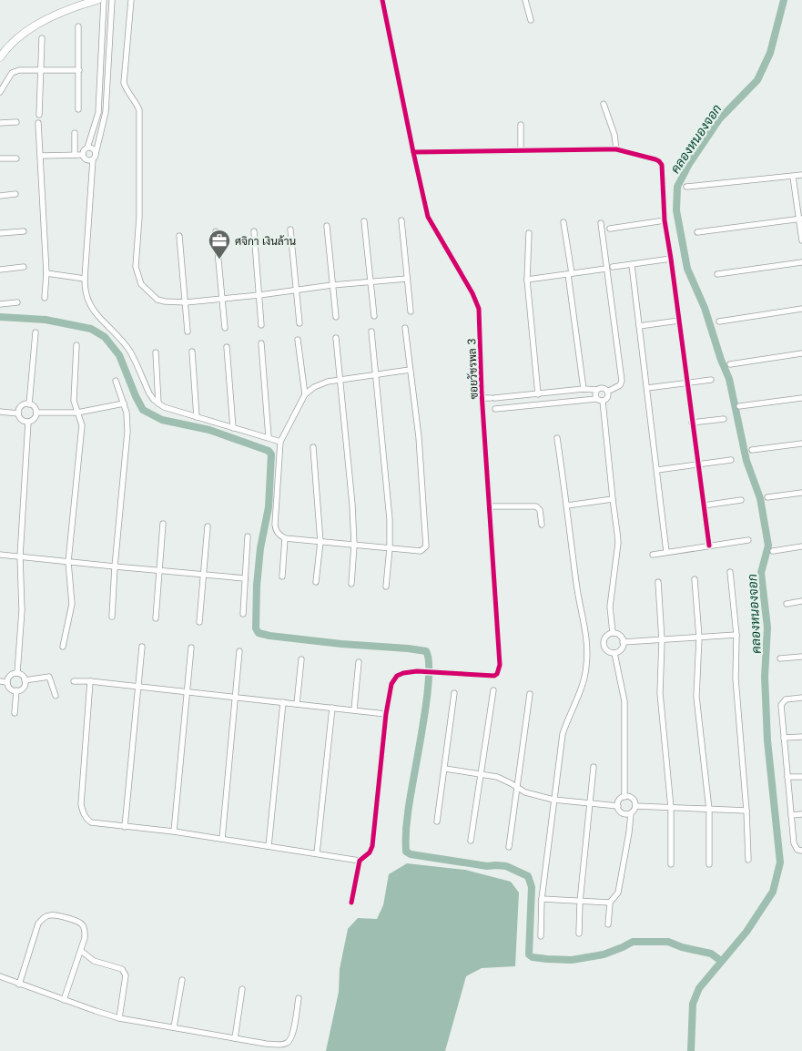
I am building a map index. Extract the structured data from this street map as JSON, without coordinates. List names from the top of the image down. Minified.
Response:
{"streets":{"street":["ซอยวัชรพล 3"]},"water":["คลองหนองจอก"],"places":{"office":["ศจิกา เงินล้าน"]}}
